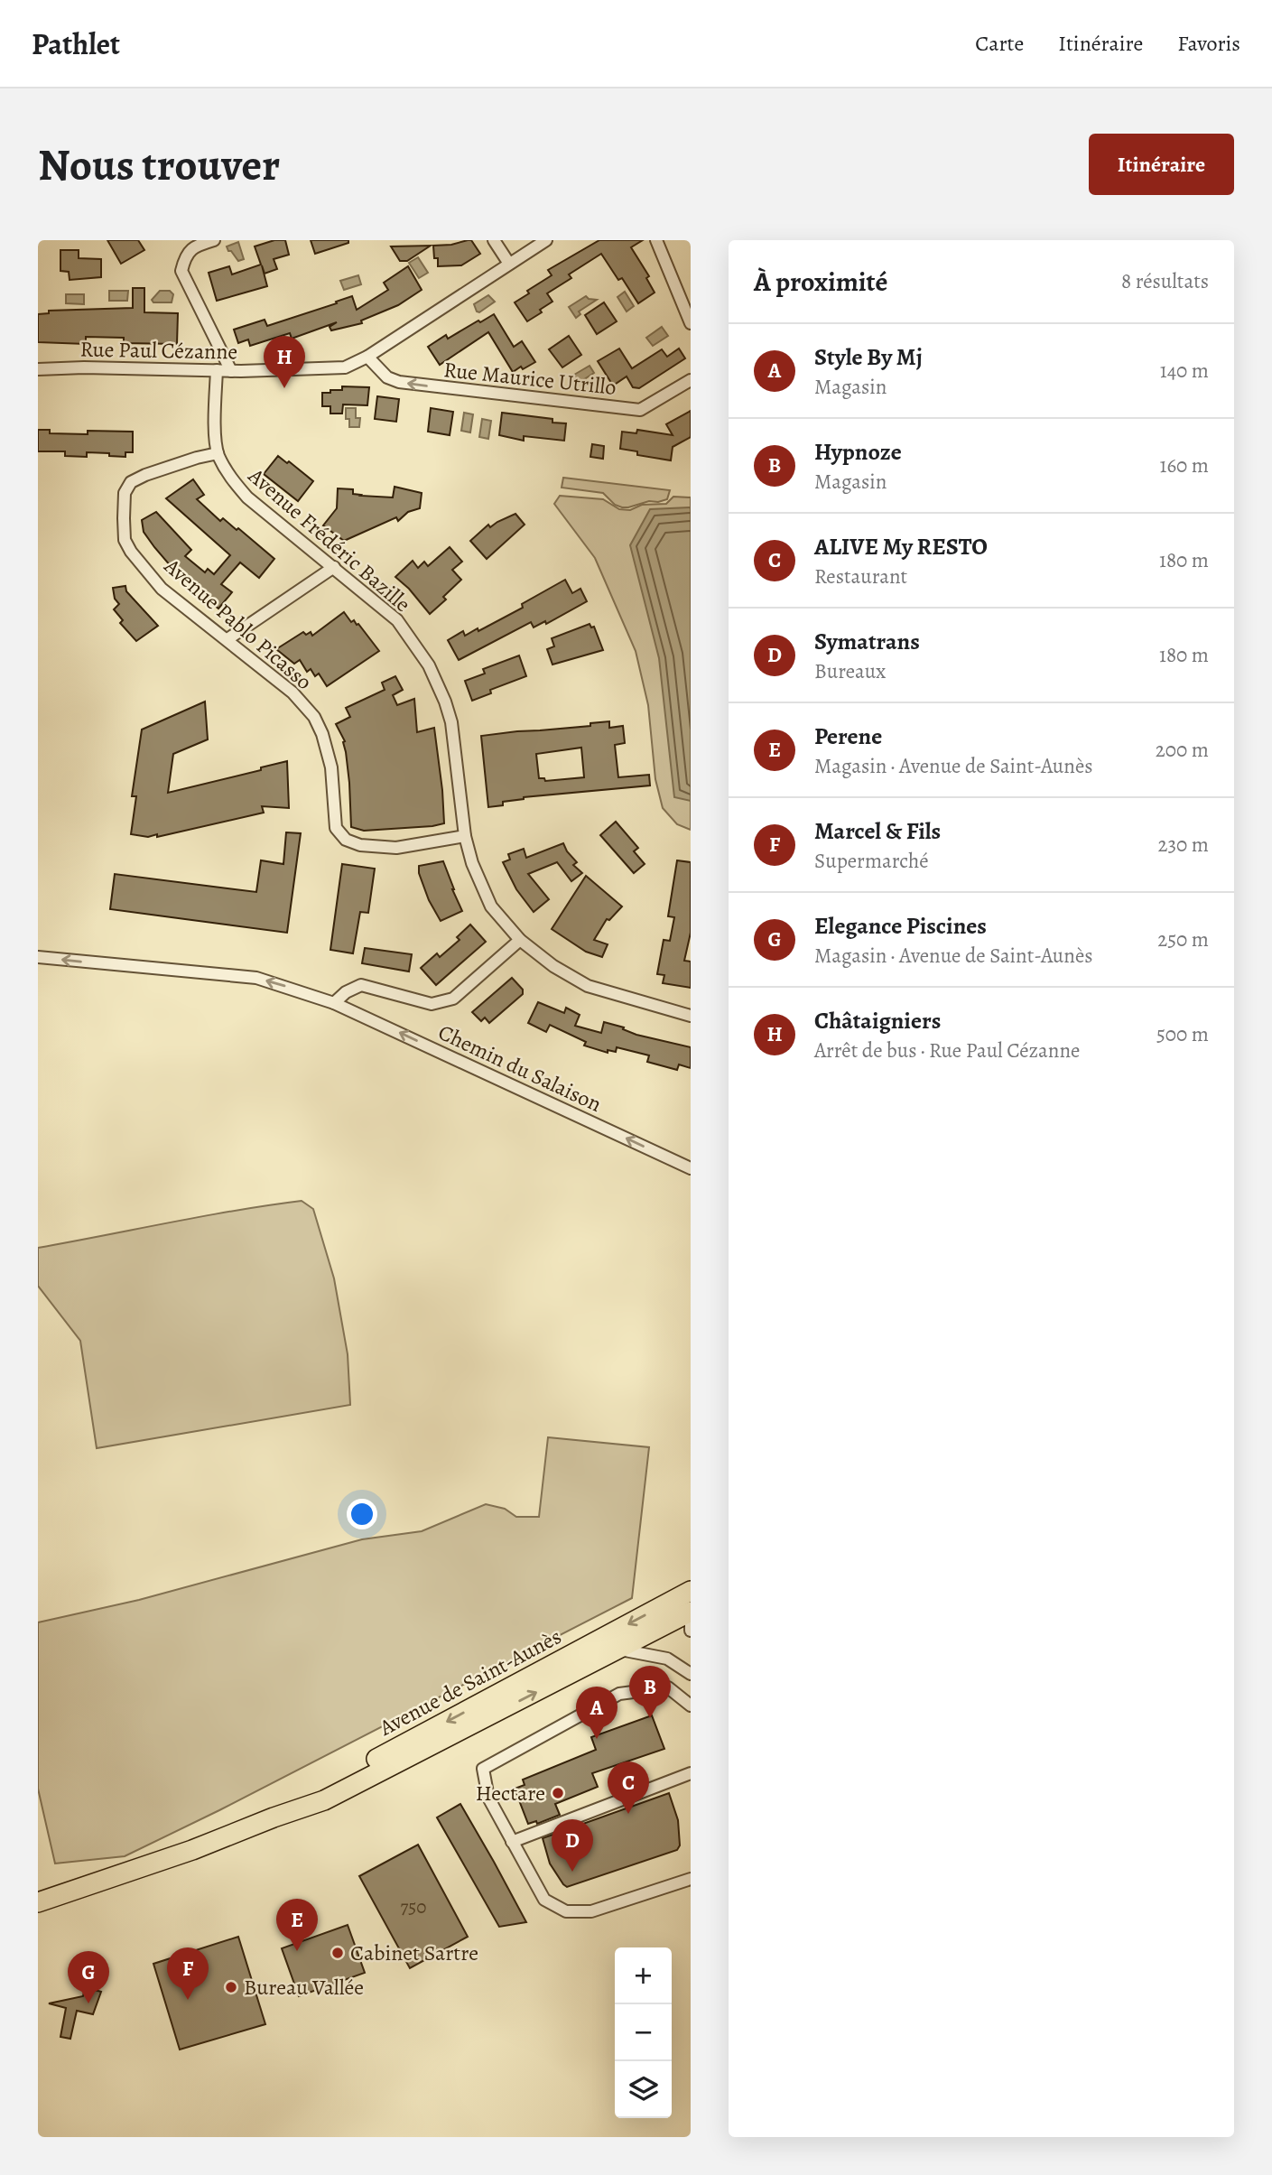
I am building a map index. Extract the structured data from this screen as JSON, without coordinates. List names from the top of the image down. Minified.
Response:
{"streets":{"main road":["Avenue de Saint-Aunès"],"street":["Rue Paul Cézanne","Rue Maurice Utrillo","Avenue Frédéric Bazille","Avenue Pablo Picasso","Chemin du Salaison"]},"crossings":[["Rue Paul Cézanne","Rue Maurice Utrillo"],["Rue Paul Cézanne","Avenue Frédéric Bazille"],["Avenue Frédéric Bazille","Avenue Pablo Picasso"]],"one_way":["Rue Maurice Utrillo","Chemin du Salaison"],"places":["Hectare","Cabinet Sartre","Bureau Vallée"],"house_numbers":["750"],"page":{"header":"Pathlet","nav":["Carte","Itinéraire","Favoris"],"buttons":"Itinéraire","title":"Nous trouver","heading":["À proximité","8 résultats"],"list":[{"mark":"A","name":"Style By Mj","note":"Magasin","value":"140 m"},{"mark":"B","name":"Hypnoze","note":"Magasin","value":"160 m"},{"mark":"C","name":"ALIVE My RESTO","note":"Restaurant","value":"180 m"},{"mark":"D","name":"Symatrans","note":"Bureaux","value":"180 m"},{"mark":"E","name":"Perene","note":"Magasin · Avenue de Saint-Aunès","value":"200 m"},{"mark":"F","name":"Marcel & Fils","note":"Supermarché","value":"230 m"},{"mark":"G","name":"Elegance Piscines","note":"Magasin · Avenue de Saint-Aunès","value":"250 m"},{"mark":"H","name":"Châtaigniers","note":"Arrêt de bus · Rue Paul Cézanne","value":"500 m"}],"pins":["H","B","A","C","D","E","F","G"],"map_buttons":["+","−"]}}
